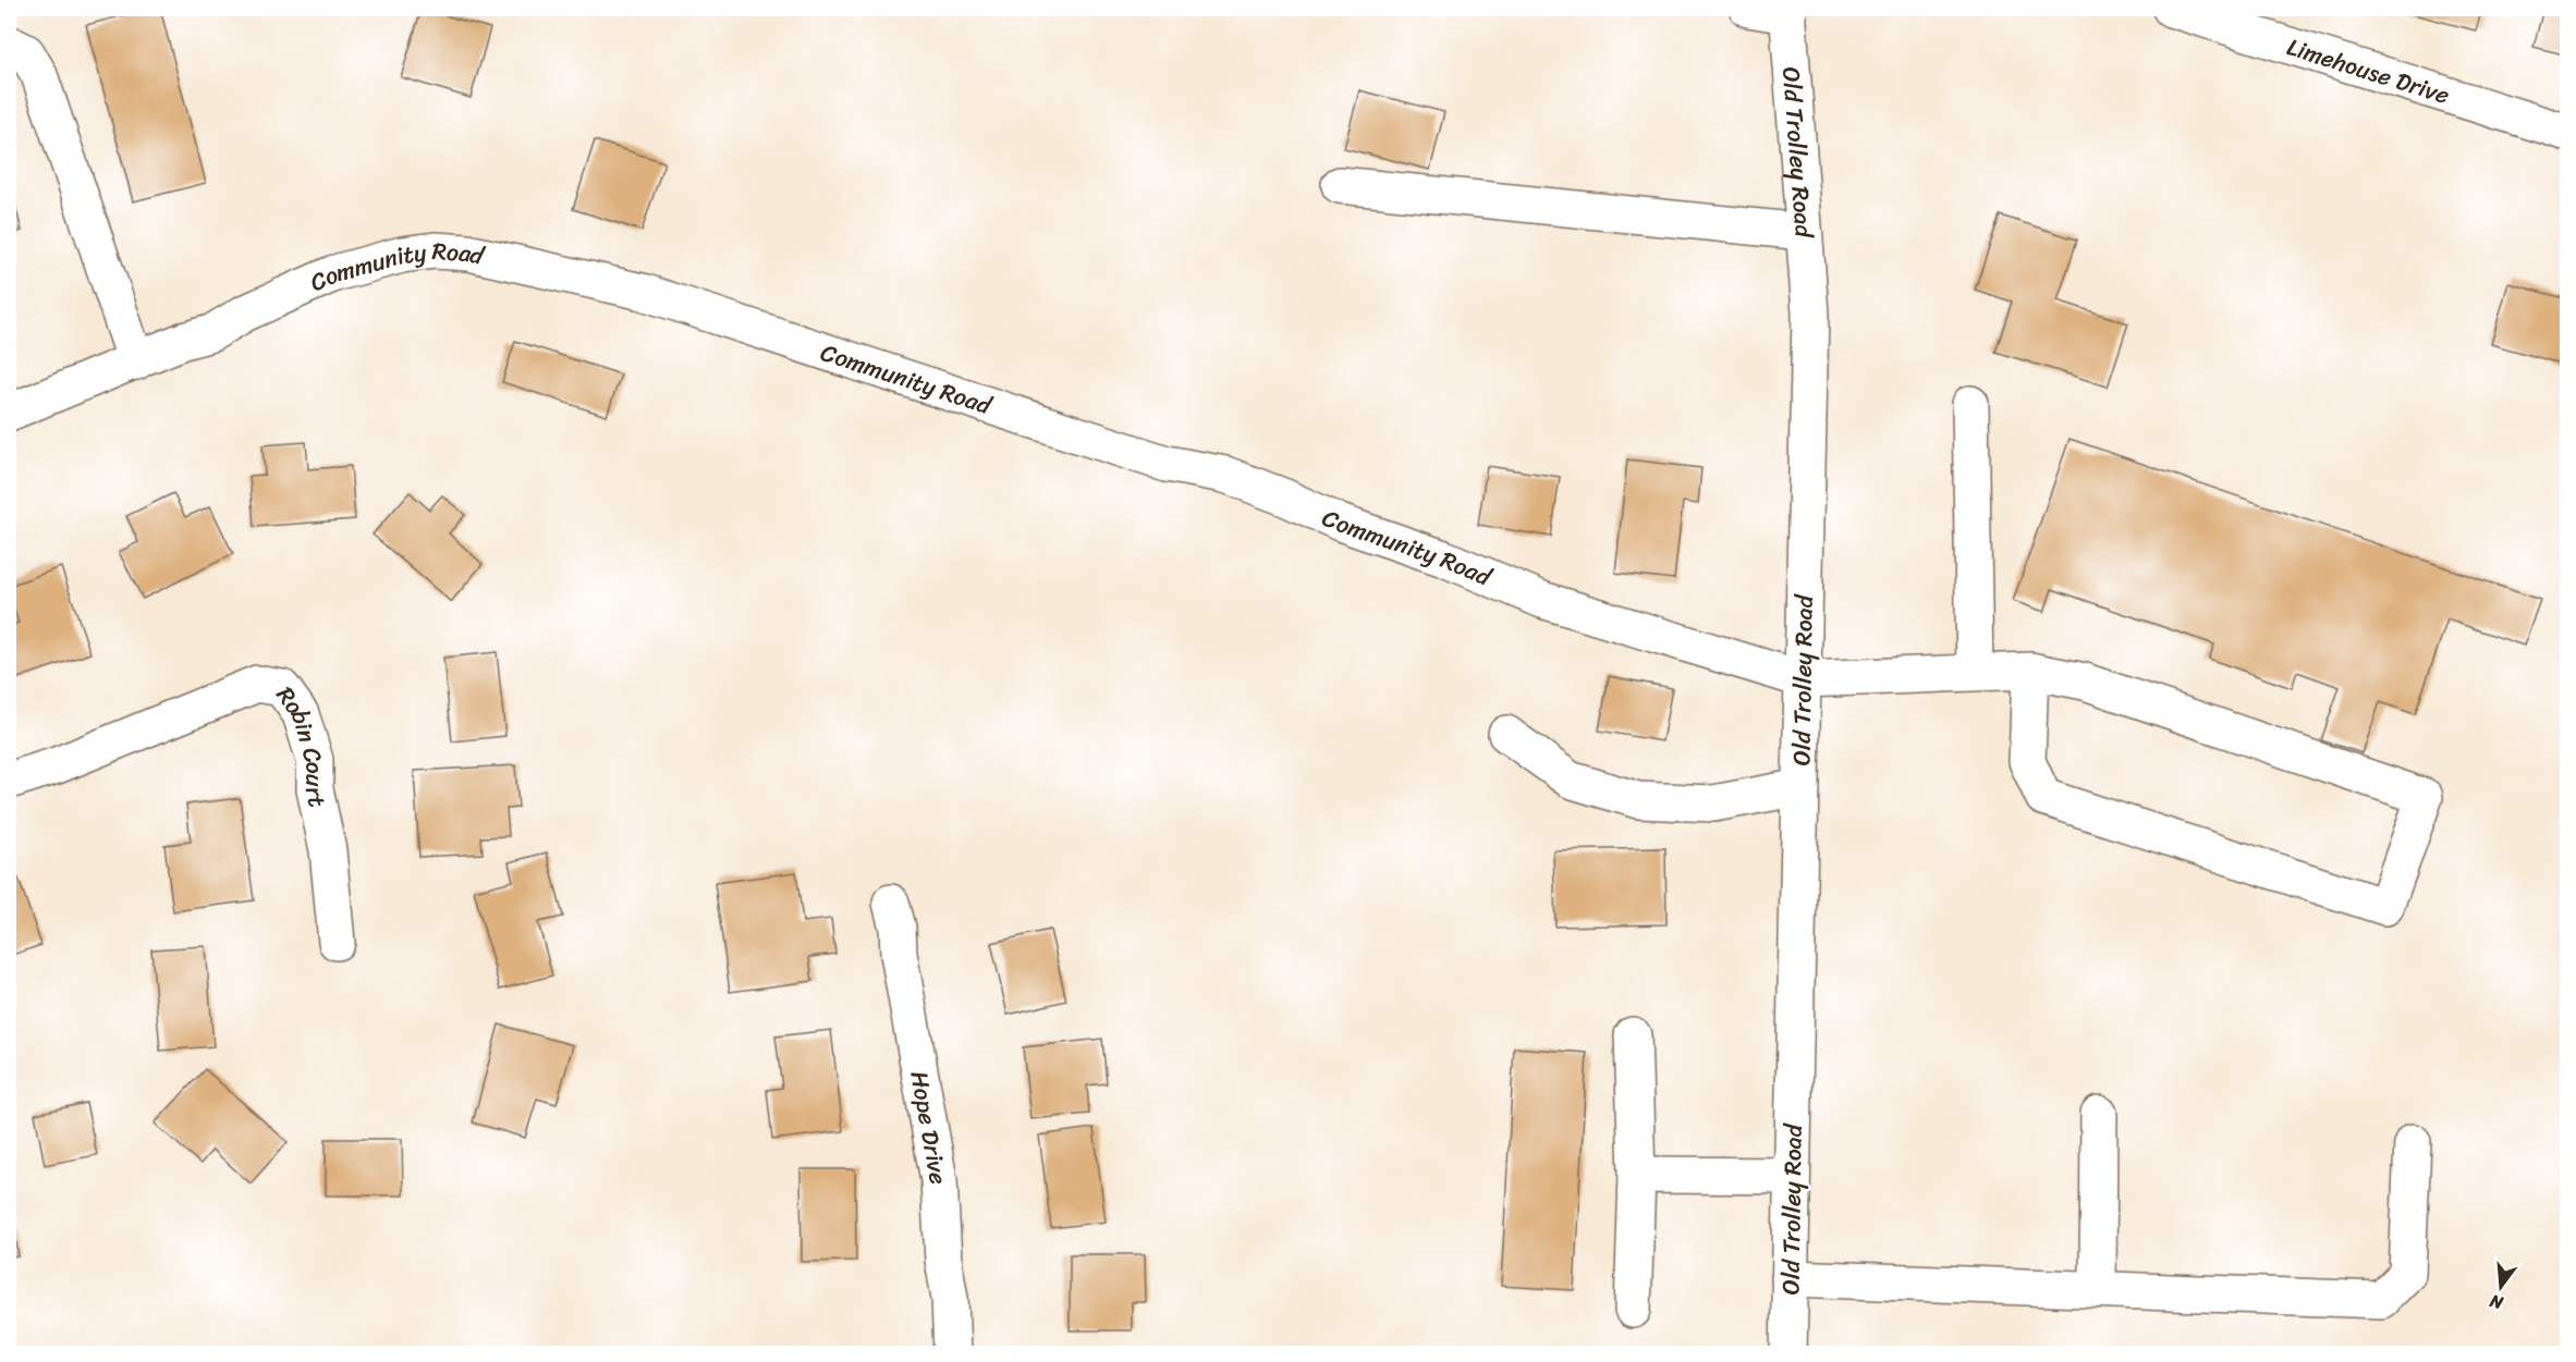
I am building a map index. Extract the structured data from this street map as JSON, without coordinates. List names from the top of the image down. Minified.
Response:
{"streets":{"street":["Limehouse Drive","Old Trolley Road","Community Road","Robin Court","Hope Drive"]},"crossings":[["Old Trolley Road","Community Road"]],"north":"bottom"}
